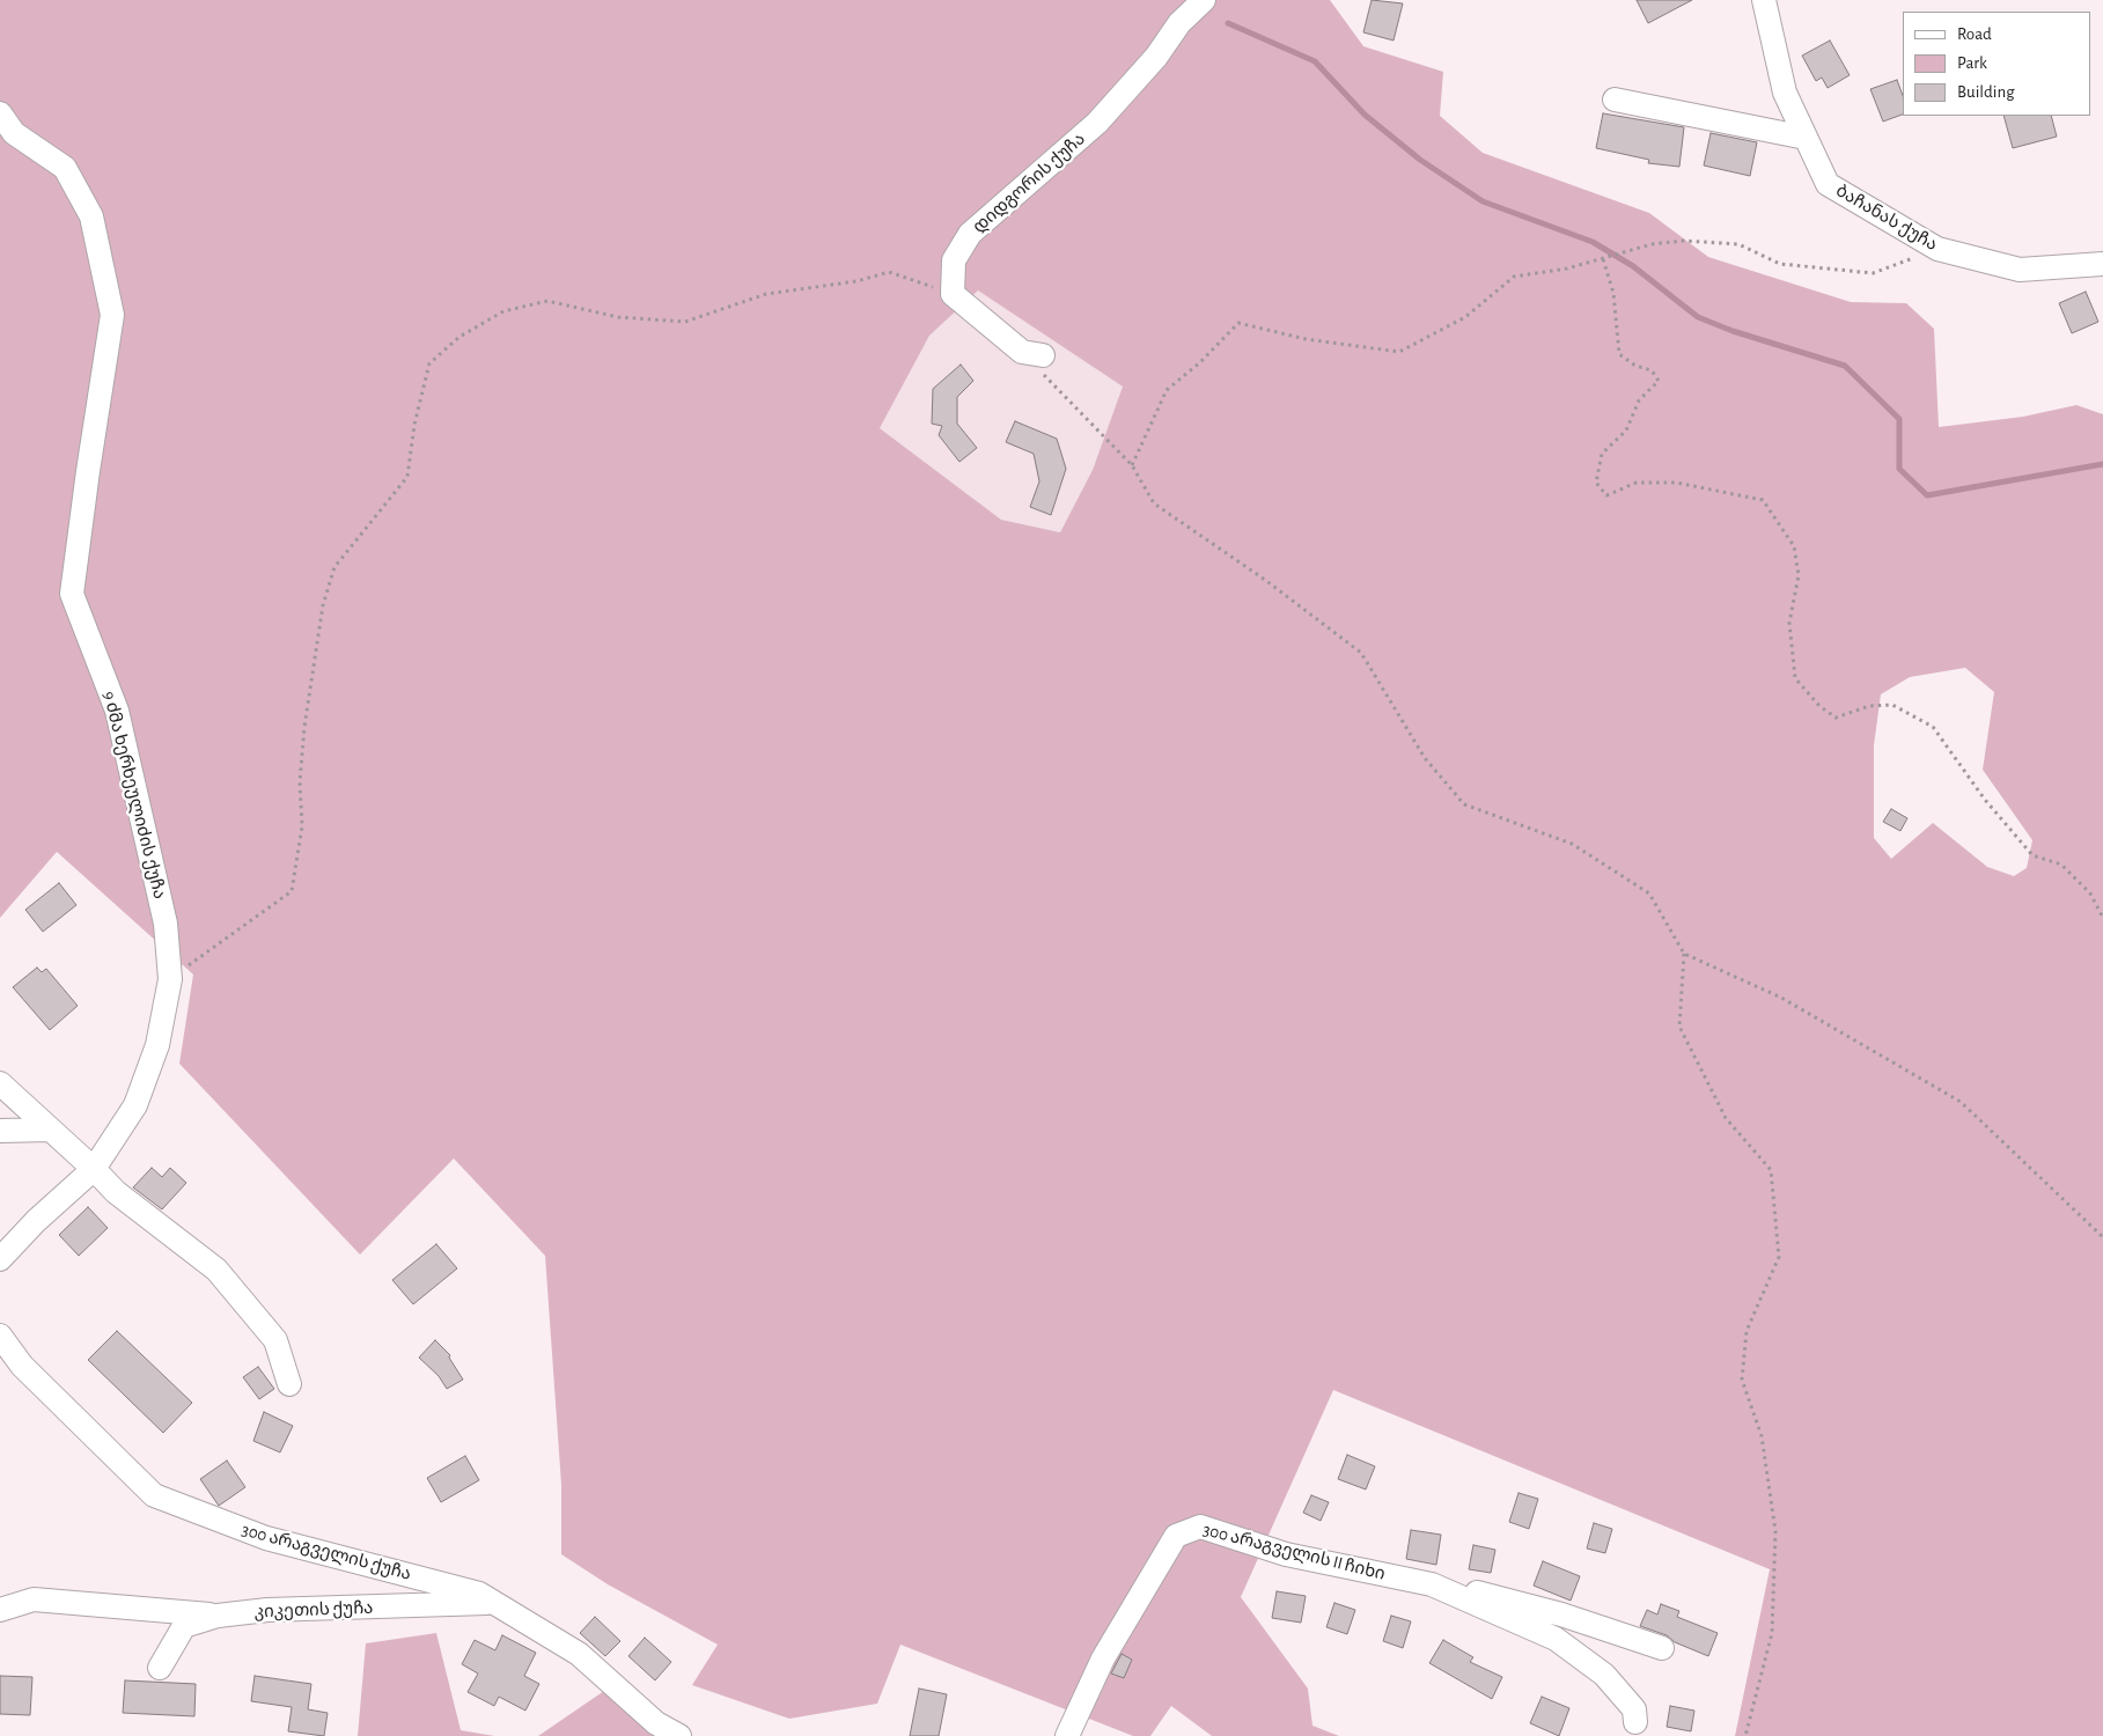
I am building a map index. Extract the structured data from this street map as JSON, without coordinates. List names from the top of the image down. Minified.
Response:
{"streets":{"street":["დიდგორის ქუჩა","ბაჩანას ქუჩა","9 ძმა ხერხეულიძის ქუჩა","300 არაგველის ქუჩა","300 არაგველის II ჩიხი","კიკეთის ქუჩა"]},"crossings":[["300 არაგველის ქუჩა","კიკეთის ქუჩა"]],"legend":["Road","Park","Building"]}
